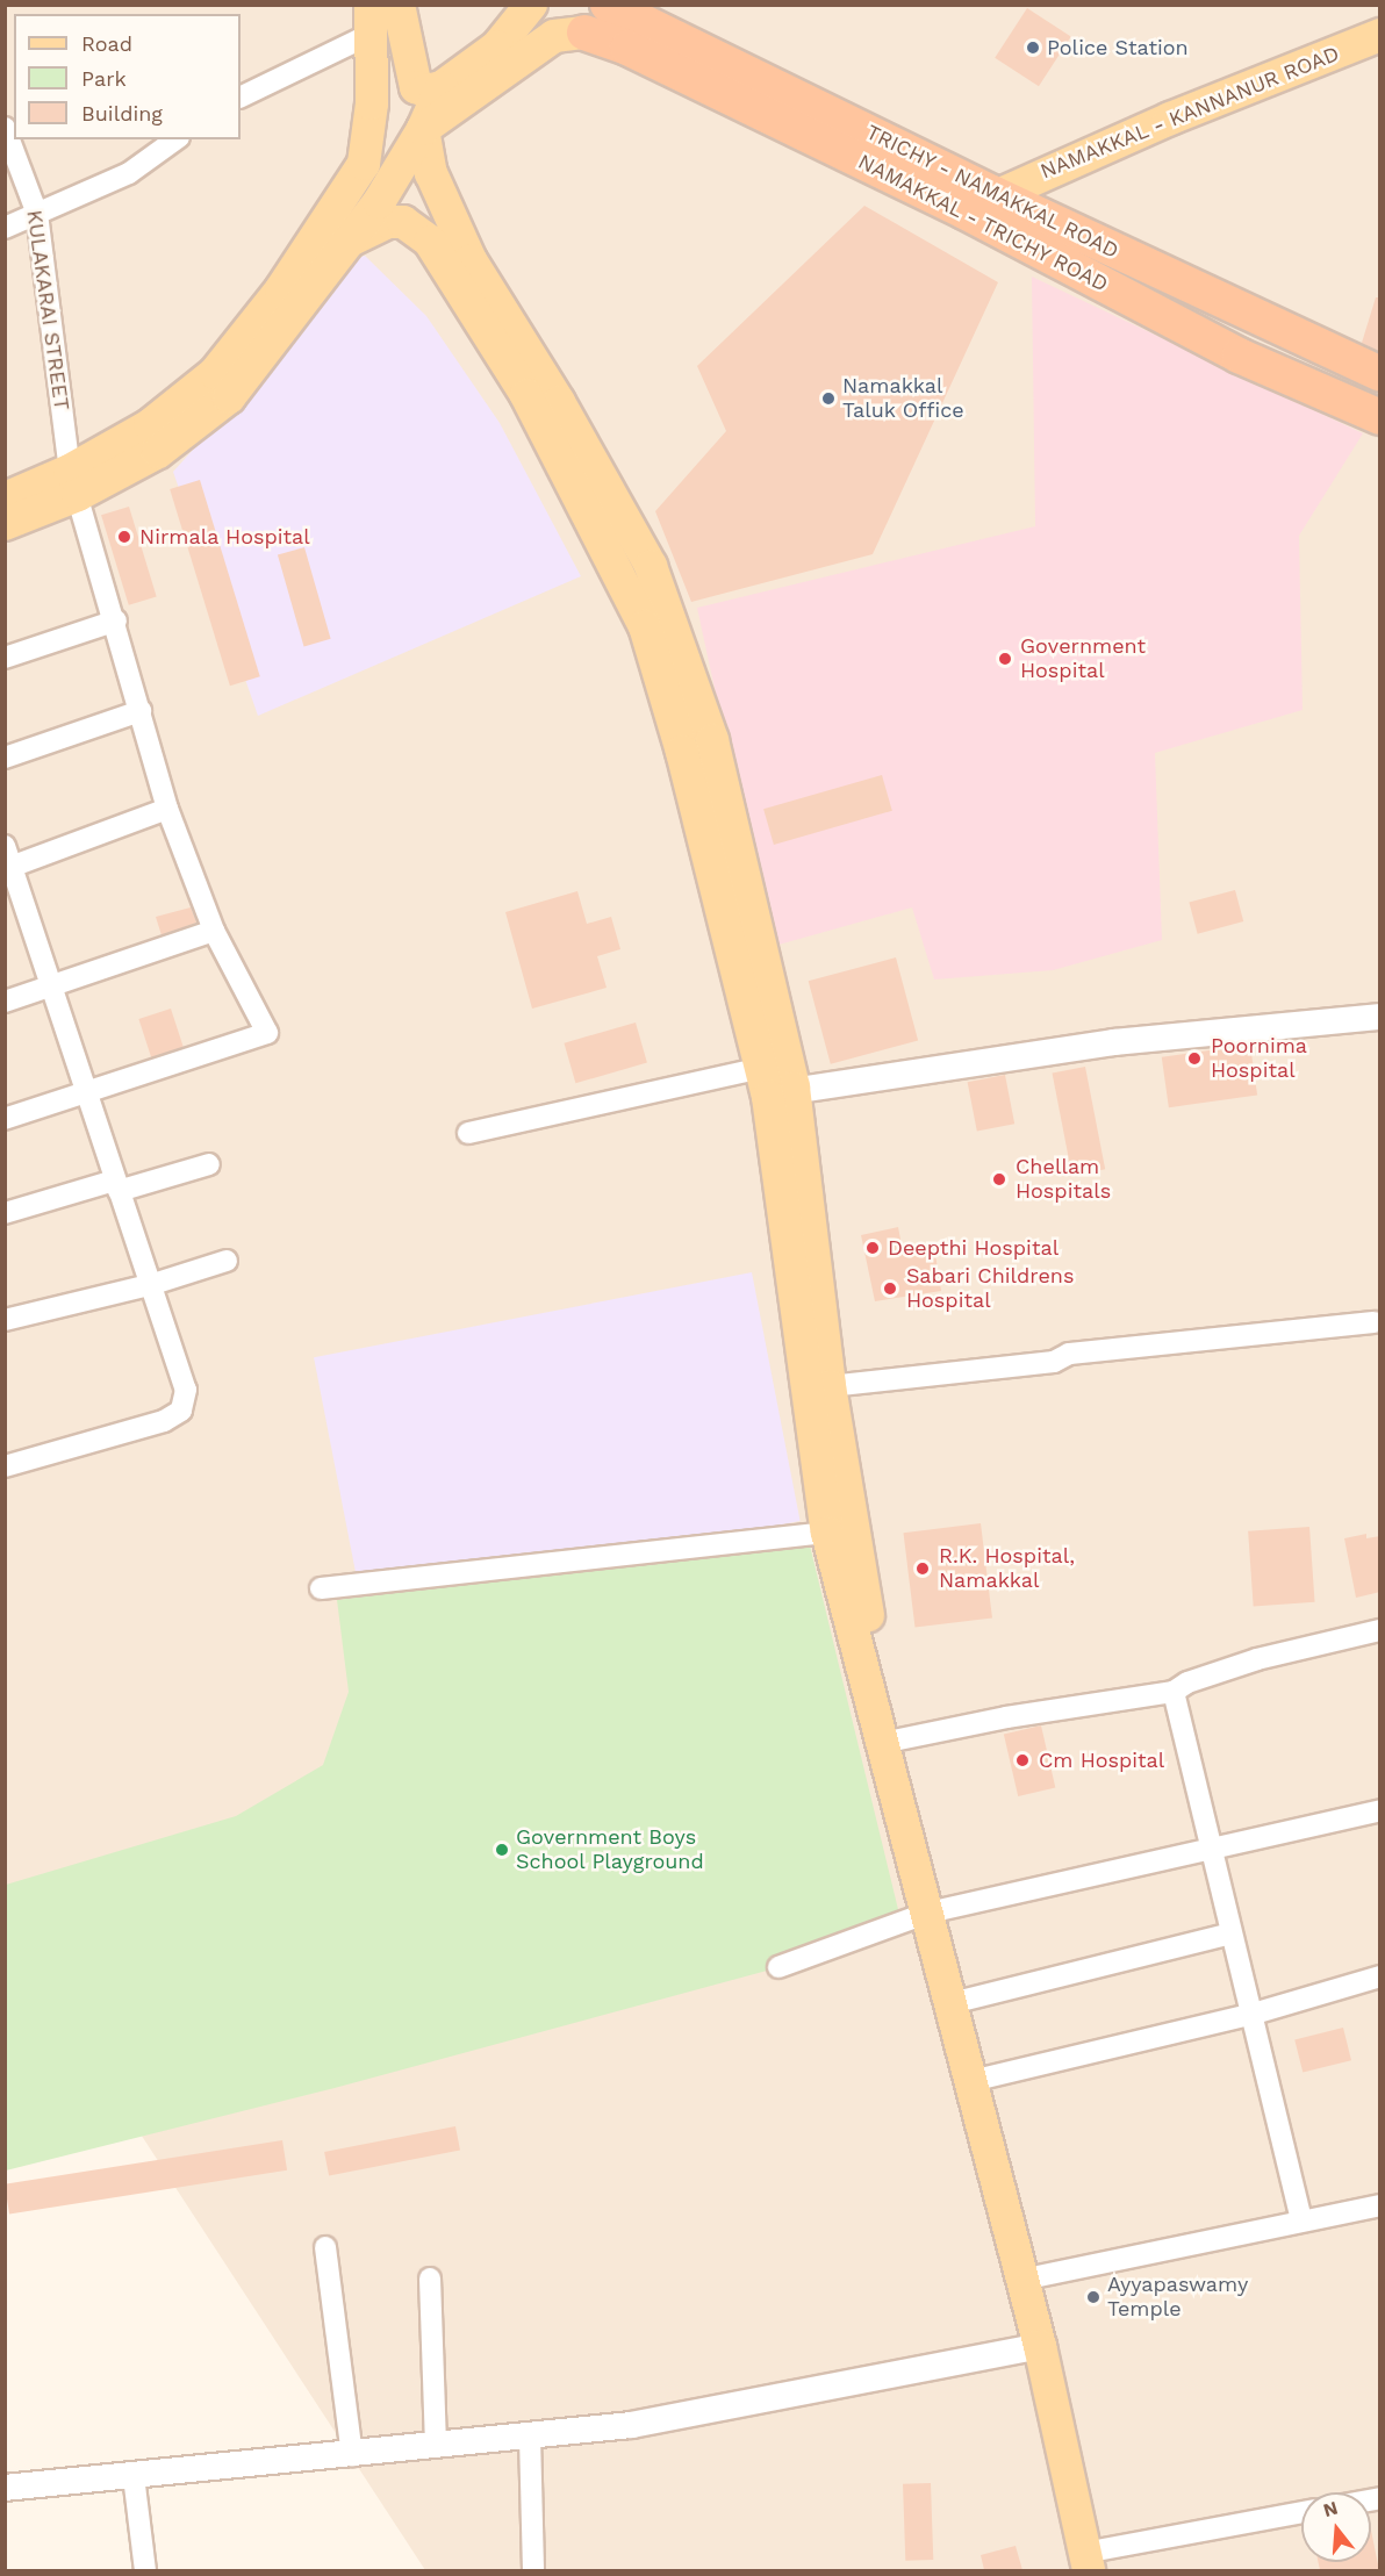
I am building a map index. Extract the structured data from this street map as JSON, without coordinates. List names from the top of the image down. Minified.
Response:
{"streets":{"highway":["TRICHY - NAMAKKAL ROAD","NAMAKKAL - TRICHY ROAD"],"main road":["NAMAKKAL - KANNANUR ROAD"],"street":["KULAKARAI STREET"]},"crossings":[["NAMAKKAL - KANNANUR ROAD","TRICHY - NAMAKKAL ROAD"],["NAMAKKAL - KANNANUR ROAD","NAMAKKAL - TRICHY ROAD"]],"places":["Police Station","Namakkal Taluk Office","Nirmala Hospital","Government Hospital","Poornima Hospital","Chellam Hospitals","Deepthi Hospital","Sabari Childrens Hospital","R.K. Hospital, Namakkal","Cm Hospital","Government Boys School Playground","Ayyapaswamy Temple"],"legend":["Road","Park","Building"],"north":"top"}
